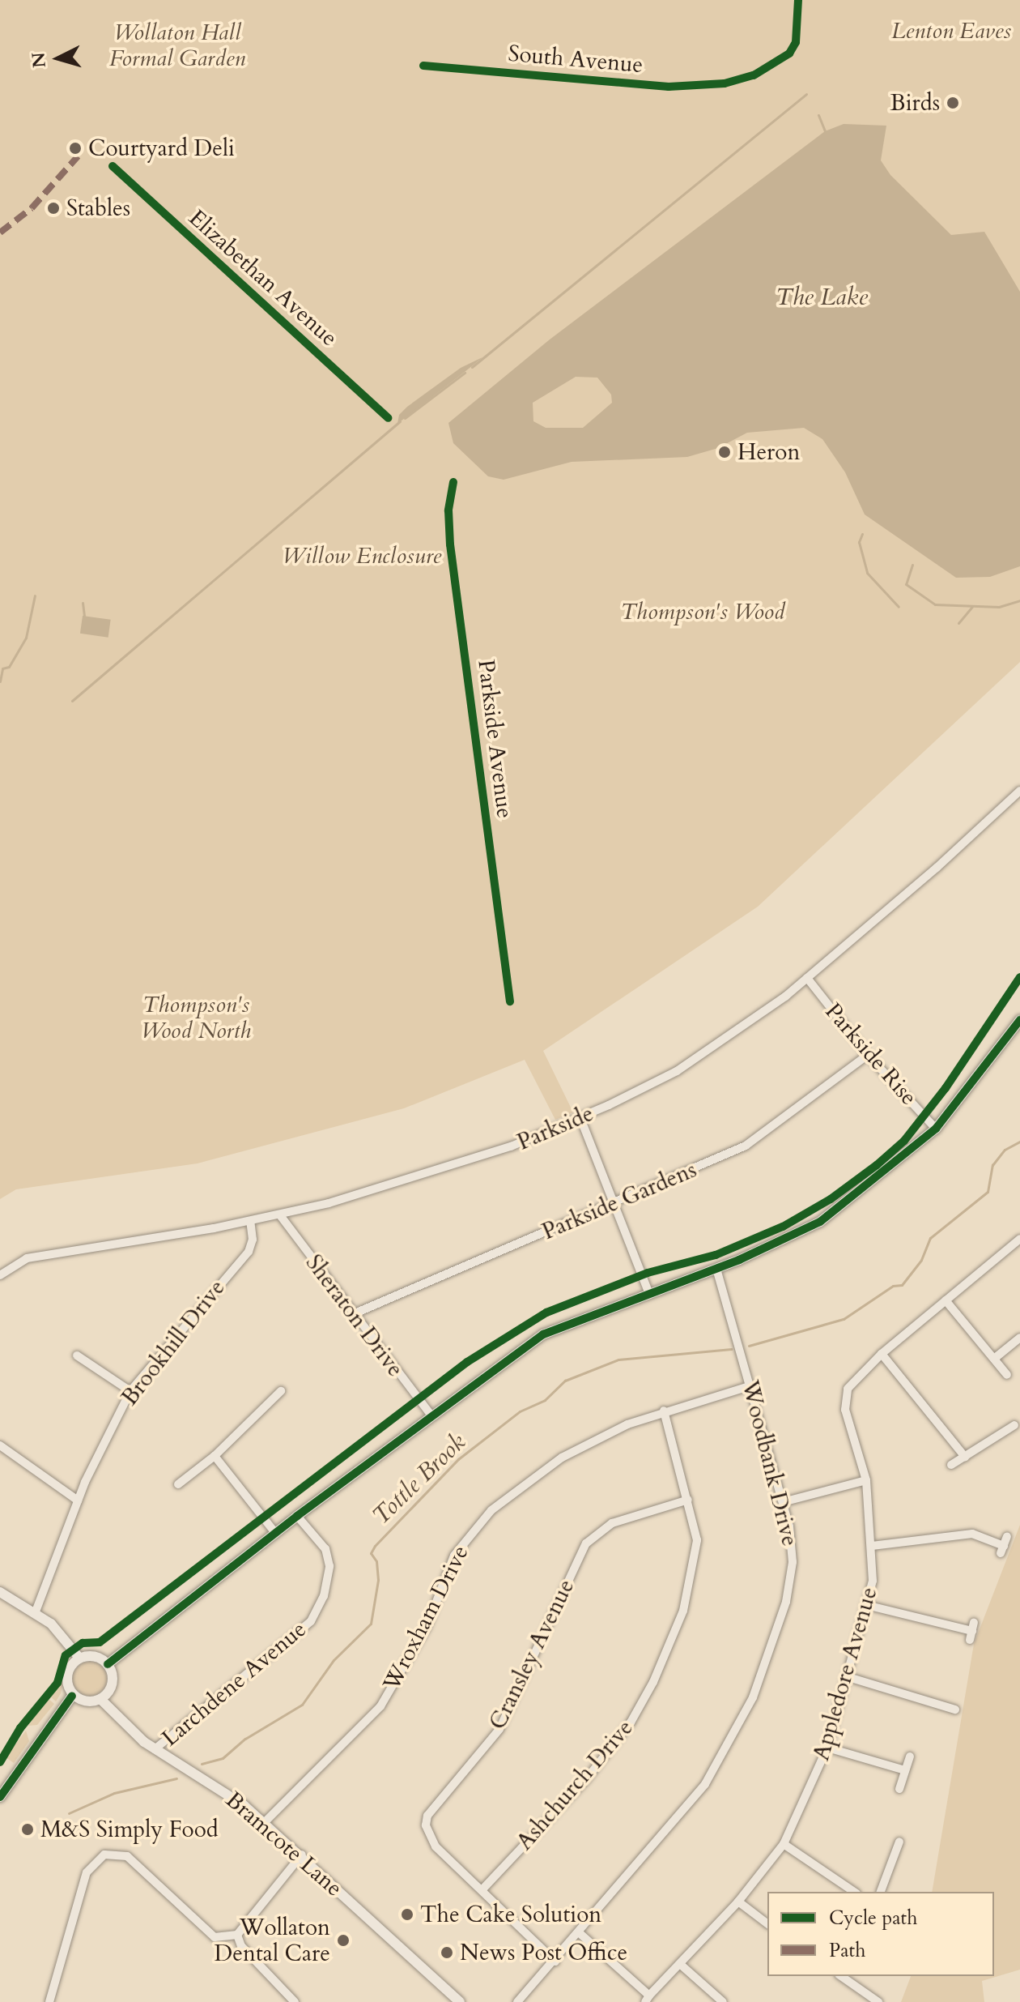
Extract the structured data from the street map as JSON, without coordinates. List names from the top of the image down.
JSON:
{
  "streets": {
    "street": [
      "Parkside Rise",
      "Parkside",
      "Parkside Gardens",
      "Sheraton Drive",
      "Brookhill Drive",
      "Woodbank Drive",
      "Wroxham Drive",
      "Cransley Avenue",
      "Appledore Avenue",
      "Larchdene Avenue",
      "Ashchurch Drive",
      "Bramcote Lane"
    ],
    "cycle path": ["South Avenue", "Elizabethan Avenue", "Parkside Avenue"]
  },
  "crossings": [
    ["Parkside Rise", "Parkside"],
    ["Parkside Rise", "Parkside Gardens"],
    ["Parkside", "Sheraton Drive"],
    ["Parkside", "Brookhill Drive"],
    ["Parkside Gardens", "Sheraton Drive"],
    ["Woodbank Drive", "Wroxham Drive"],
    ["Woodbank Drive", "Cransley Avenue"],
    ["Wroxham Drive", "Ashchurch Drive"],
    ["Wroxham Drive", "Bramcote Lane"],
    ["Cransley Avenue", "Ashchurch Drive"],
    ["Larchdene Avenue", "Bramcote Lane"]
  ],
  "water": ["The Lake", "Tottle Brook"],
  "parks": [
    "Lenton Eaves",
    "Wollaton Hall Formal Garden",
    "Willow Enclosure",
    "Thompson's Wood",
    "Thompson's Wood North"
  ],
  "places": [
    "Birds",
    "Courtyard Deli",
    "Stables",
    "Heron",
    "M&S Simply Food",
    "The Cake Solution",
    "Wollaton Dental Care",
    "News Post Office"
  ],
  "legend": ["Cycle path", "Path"],
  "north": "left"
}
